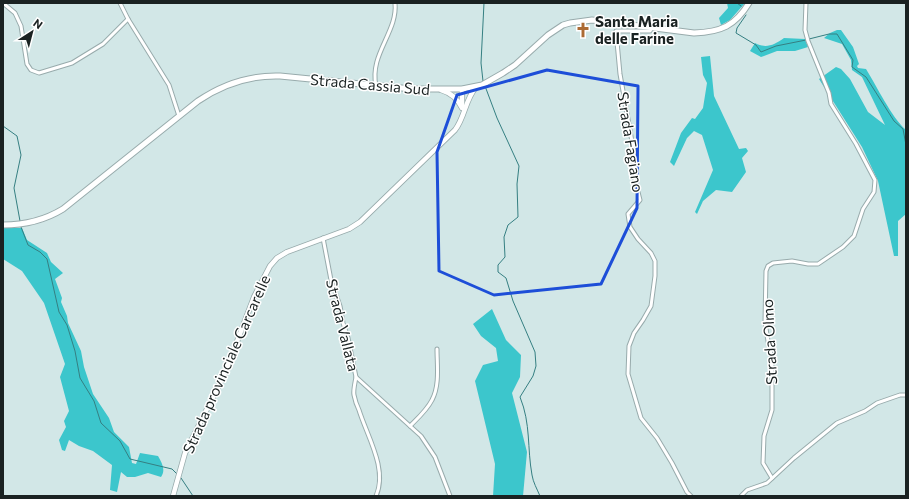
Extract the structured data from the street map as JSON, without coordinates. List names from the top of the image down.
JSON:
{
  "streets": {
    "main road": ["Strada Cassia Sud", "Strada provinciale Carcarelle"],
    "street": ["Strada Fagiano", "Strada Vallata", "Strada Olmo"]
  },
  "crossings": [
    ["Strada Cassia Sud", "Strada Fagiano"],
    ["Strada Cassia Sud", "Strada provinciale Carcarelle"],
    ["Strada Vallata", "Strada provinciale Carcarelle"]
  ],
  "places": {
    "church": ["Santa Maria delle Farine"]
  },
  "north": "top right"
}
